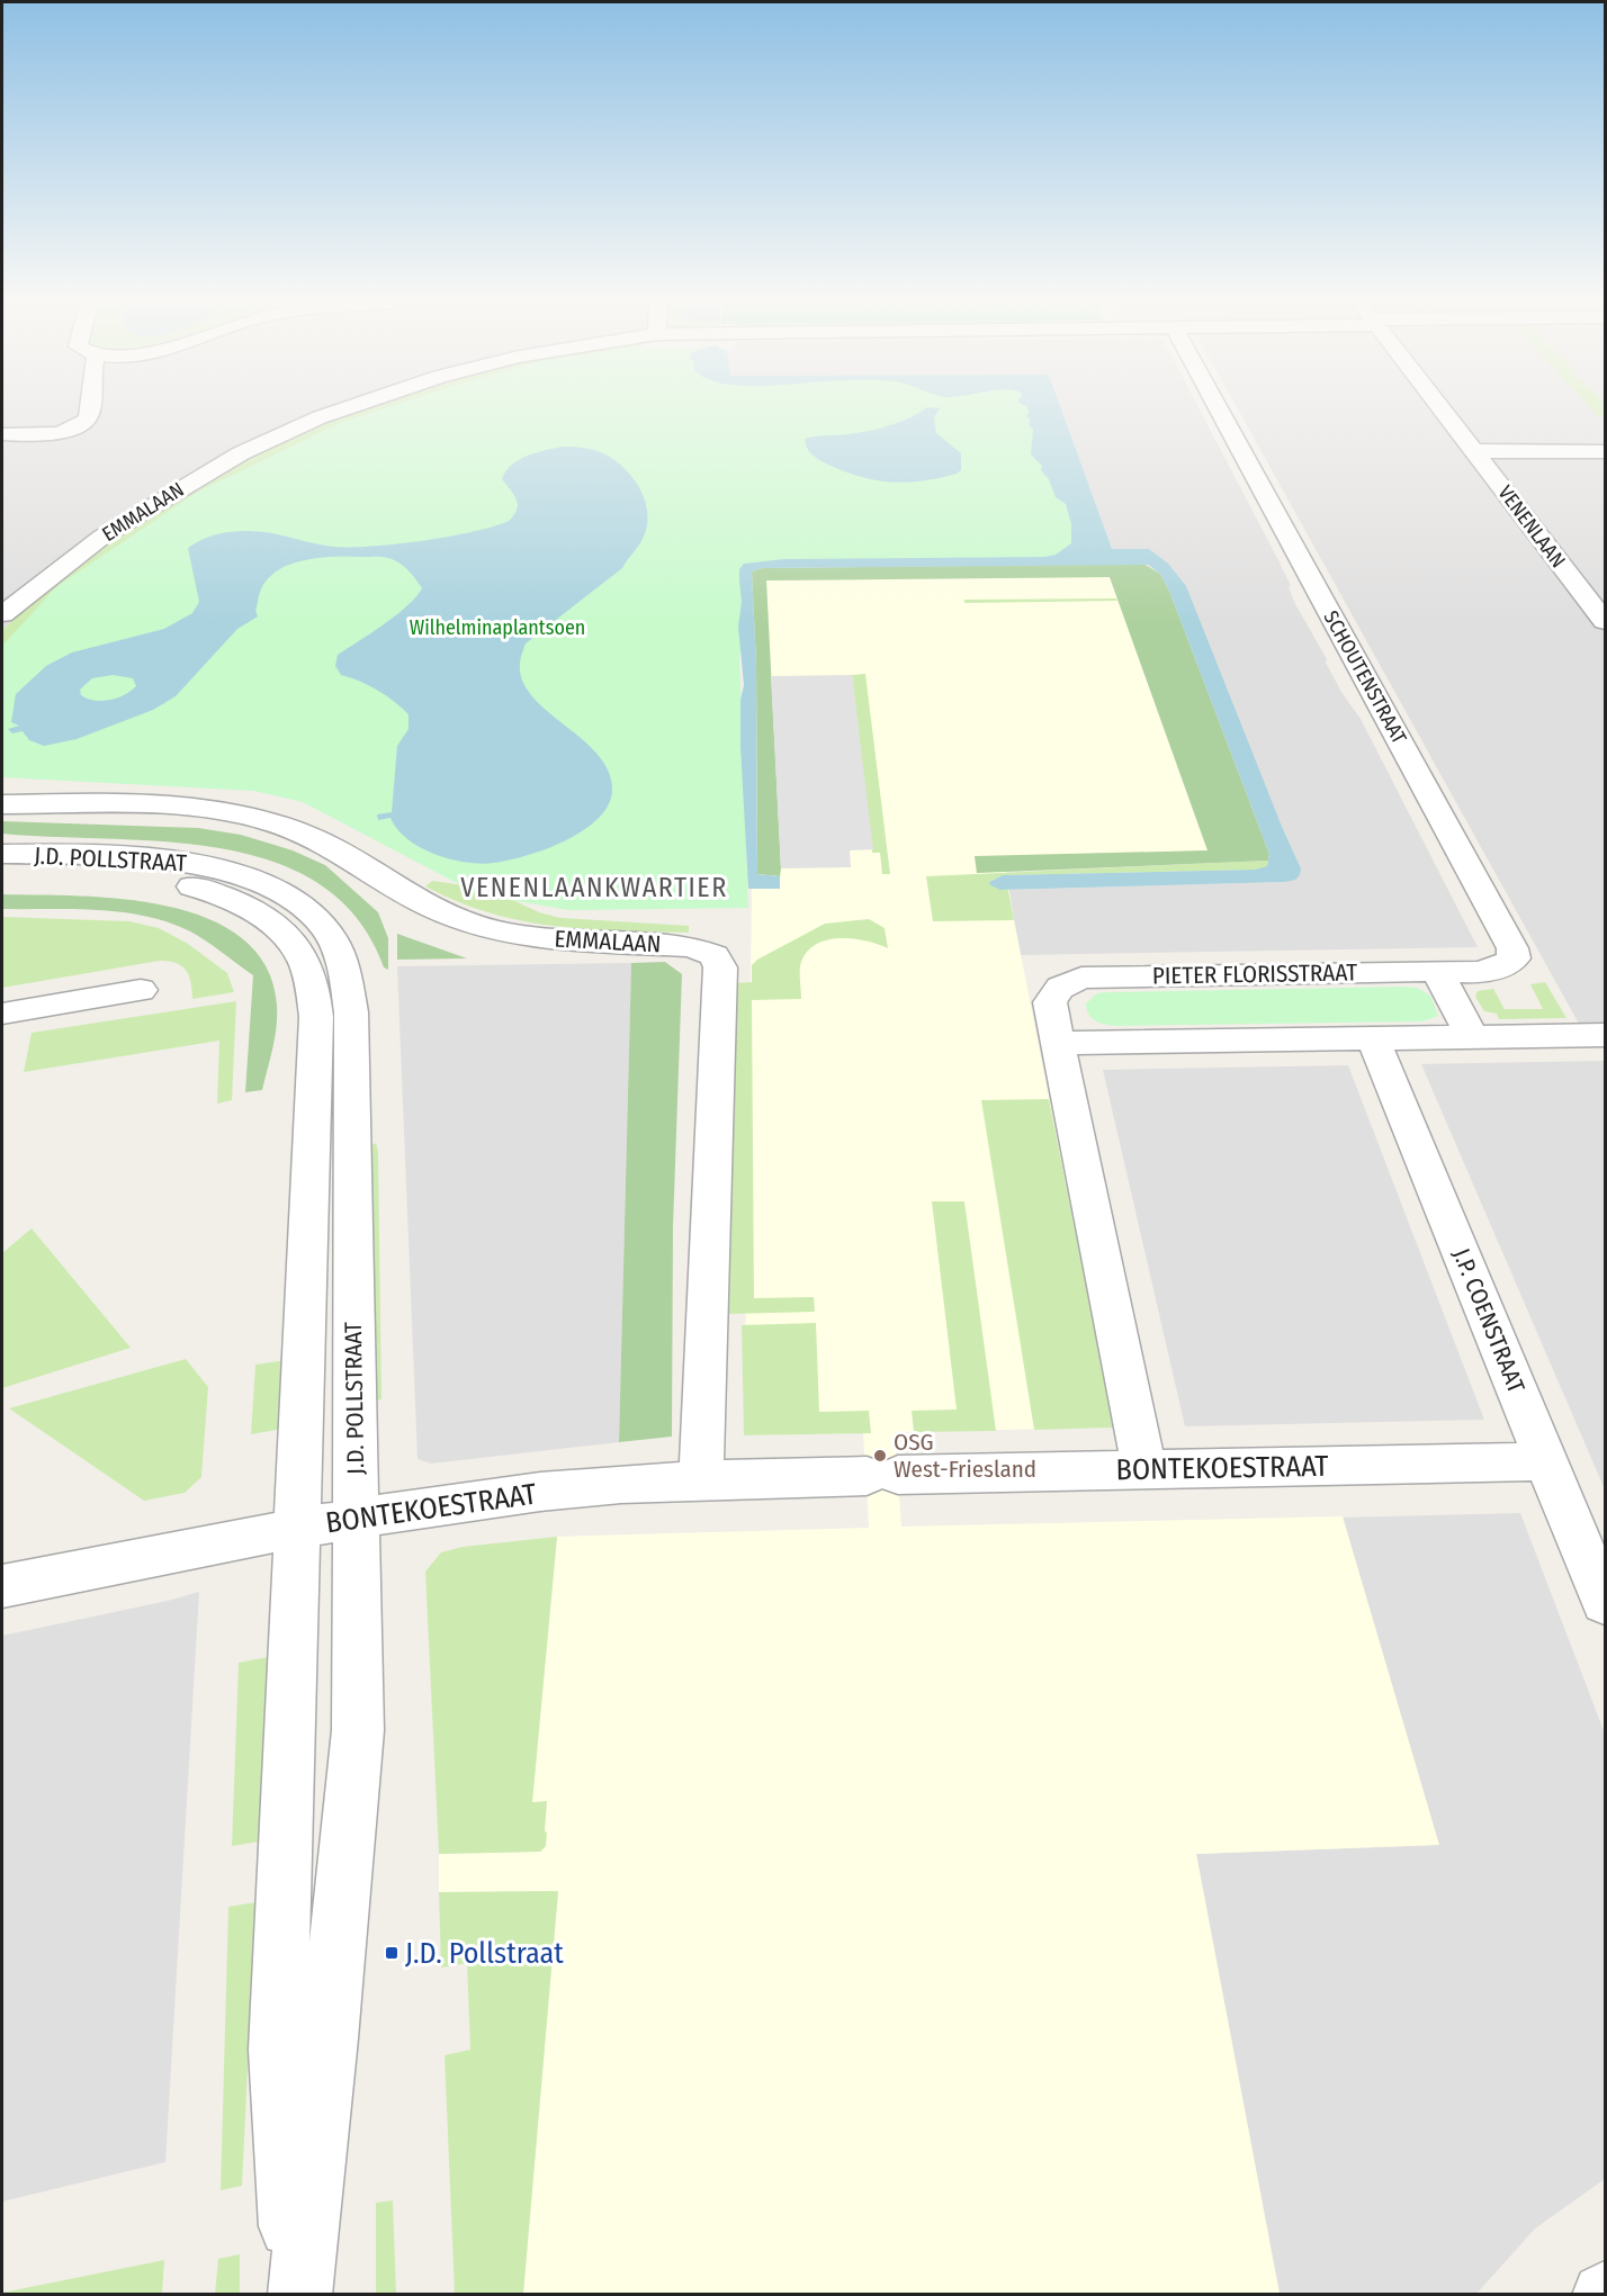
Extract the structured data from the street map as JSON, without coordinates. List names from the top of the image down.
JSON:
{
  "streets": {
    "street": [
      "EMMALAAN",
      "VENENLAAN",
      "SCHOUTENSTRAAT",
      "J.D. POLLSTRAAT",
      "PIETER FLORISSTRAAT",
      "J.P. COENSTRAAT",
      "BONTEKOESTRAAT"
    ]
  },
  "crossings": [
    ["EMMALAAN", "BONTEKOESTRAAT"],
    ["SCHOUTENSTRAAT", "PIETER FLORISSTRAAT"],
    ["J.D. POLLSTRAAT", "BONTEKOESTRAAT"],
    ["PIETER FLORISSTRAAT", "BONTEKOESTRAAT"],
    ["J.P. COENSTRAAT", "BONTEKOESTRAAT"]
  ],
  "districts": ["VENENLAANKWARTIER"],
  "parks": ["Wilhelminaplantsoen"],
  "places": {
    "other": ["OSG West-Friesland"],
    "transit": ["J.D. Pollstraat"]
  }
}
